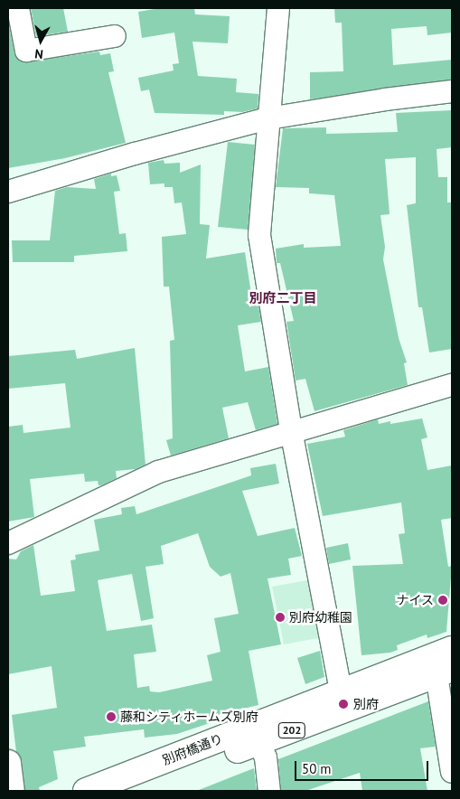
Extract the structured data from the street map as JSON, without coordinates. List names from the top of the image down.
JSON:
{
  "streets": {
    "main road": ["202", "別府橋通り"]
  },
  "districts": ["別府二丁目"],
  "places": [
    "ナイス",
    "別府幼稚園",
    "別府",
    "藤和シティホームズ別府"
  ],
  "scale_bar": "50 m",
  "north": "bottom"
}
